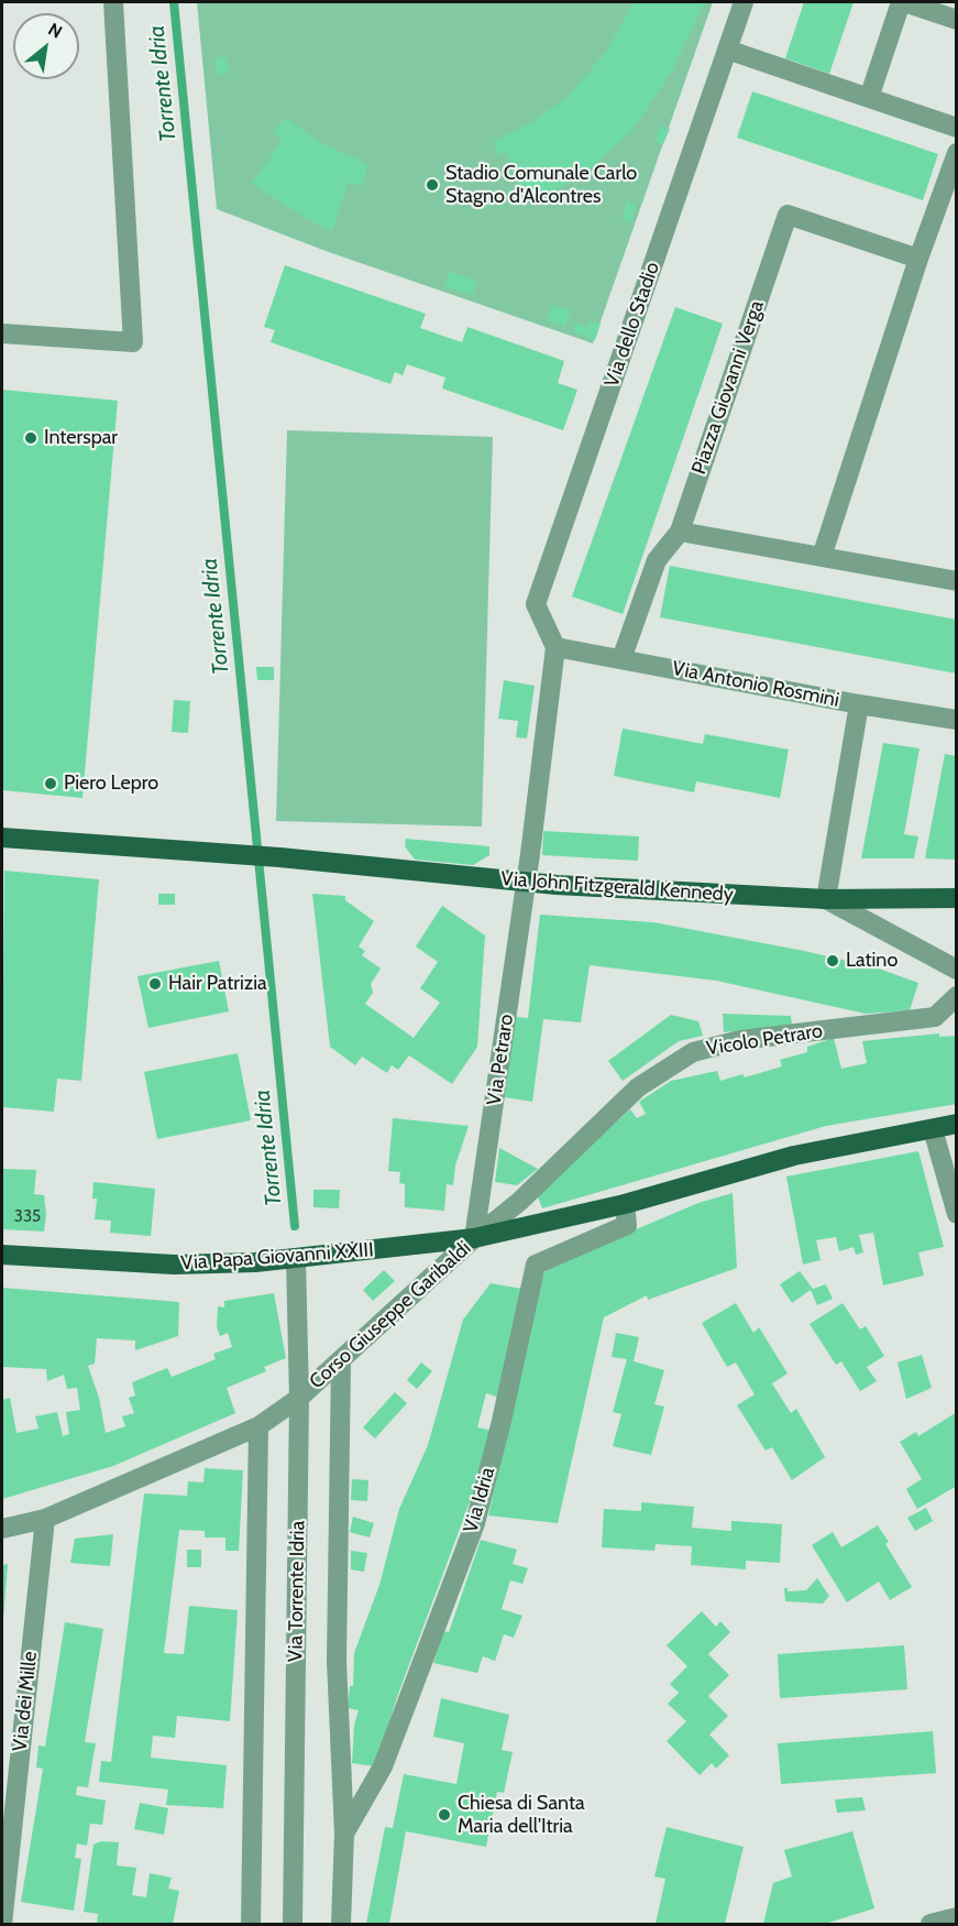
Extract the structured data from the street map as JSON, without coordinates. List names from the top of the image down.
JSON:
{
  "streets": {
    "main road": ["Via John Fitzgerald Kennedy", "Via Papa Giovanni XXIII", "Corso Giuseppe Garibaldi"],
    "street": [
      "Via dello Stadio",
      "Piazza Giovanni Verga",
      "Via Antonio Rosmini",
      "Vicolo Petraro",
      "Via Petraro",
      "Via Idria",
      "Via Torrente Idria",
      "Via dei Mille"
    ]
  },
  "crossings": [
    ["Via dello Stadio", "Via Antonio Rosmini"],
    ["Via dello Stadio", "Via Petraro"],
    ["Via Antonio Rosmini", "Via Petraro"],
    ["Via John Fitzgerald Kennedy", "Via Petraro"],
    ["Vicolo Petraro", "Via Petraro"],
    ["Vicolo Petraro", "Via Papa Giovanni XXIII"],
    ["Vicolo Petraro", "Corso Giuseppe Garibaldi"],
    ["Via Petraro", "Via Papa Giovanni XXIII"],
    ["Via Petraro", "Corso Giuseppe Garibaldi"],
    ["Via Papa Giovanni XXIII", "Corso Giuseppe Garibaldi"],
    ["Via Papa Giovanni XXIII", "Via Torrente Idria"],
    ["Corso Giuseppe Garibaldi", "Via Idria"],
    ["Corso Giuseppe Garibaldi", "Via Torrente Idria"],
    ["Corso Giuseppe Garibaldi", "Via dei Mille"]
  ],
  "water": ["Torrente Idria"],
  "places": [
    "Stadio Comunale Carlo Stagno d'Alcontres",
    "Interspar",
    "Piero Lepro",
    "Latino",
    "Hair Patrizia",
    "Chiesa di Santa Maria dell'Itria"
  ],
  "house_numbers": ["335"],
  "north": "top right"
}
